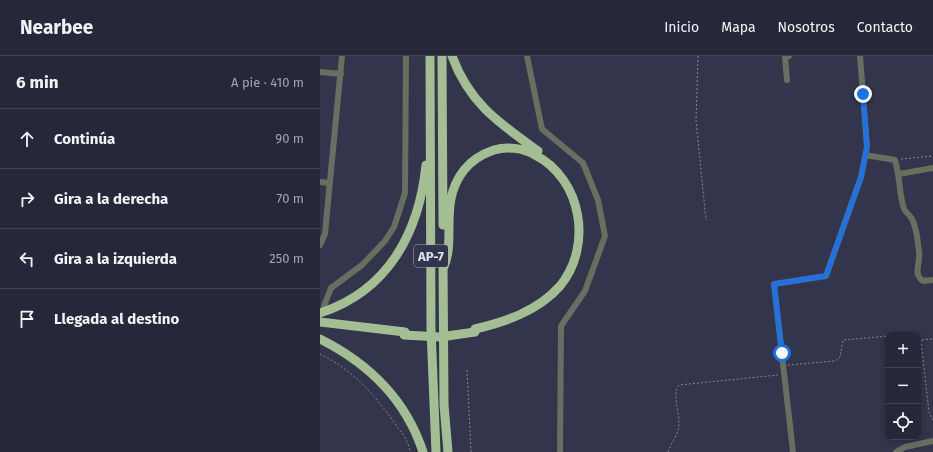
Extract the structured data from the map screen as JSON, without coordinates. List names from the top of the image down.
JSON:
{
  "streets": {
    "highway": ["AP-7"]
  },
  "page": {
    "header": "Nearbee",
    "nav": [
      "Inicio",
      "Mapa",
      "Nosotros",
      "Contacto"
    ],
    "heading": ["6 min", "A pie · 410 m"],
    "list": [
      ["Continúa", "90 m"],
      ["Gira a la derecha", "70 m"],
      ["Gira a la izquierda", "250 m"],
      "Llegada al destino"
    ],
    "map_buttons": ["+", "−"]
  }
}
